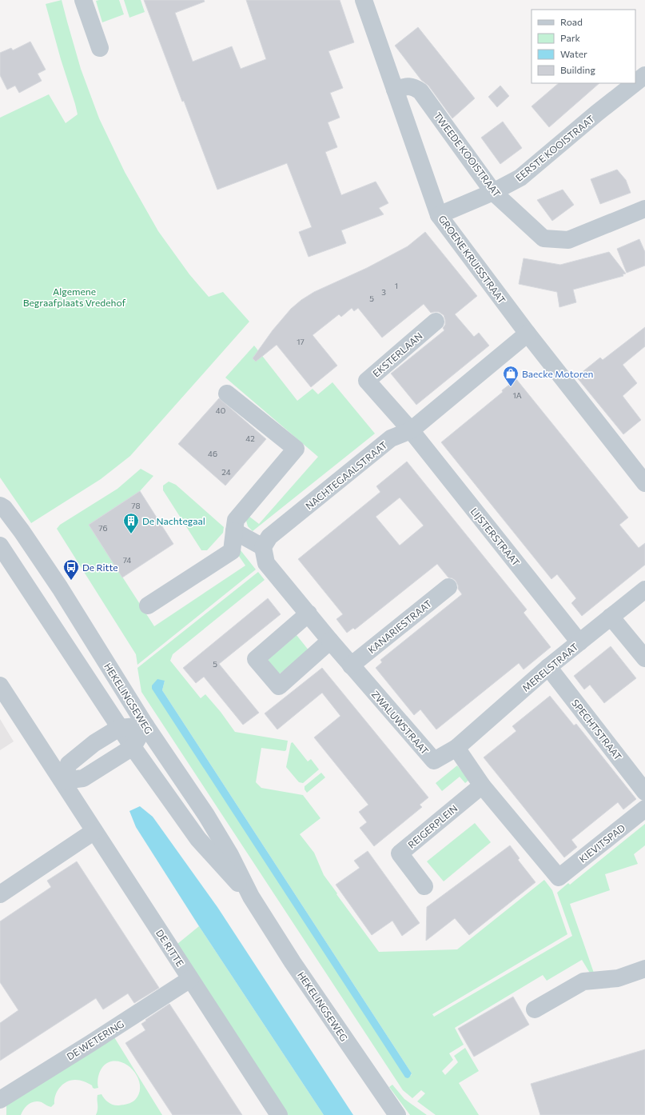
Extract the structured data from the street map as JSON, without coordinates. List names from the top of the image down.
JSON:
{
  "streets": {
    "street": [
      "EERSTE KOOISTRAAT",
      "TWEEDE KOOISTRAAT",
      "GROENE KRUISSTRAAT",
      "EKSTERLAAN",
      "NACHTEGAALSTRAAT",
      "LIJSTERSTRAAT",
      "KANARIESTRAAT",
      "MERELSTRAAT",
      "HEKELINGSEWEG",
      "ZWALUWSTRAAT",
      "SPECHTSTRAAT",
      "REIGERPLEIN",
      "KIEVITSPAD",
      "DE RITTE",
      "DE WETERING"
    ]
  },
  "crossings": [
    ["EERSTE KOOISTRAAT", "TWEEDE KOOISTRAAT"],
    ["EERSTE KOOISTRAAT", "GROENE KRUISSTRAAT"],
    ["TWEEDE KOOISTRAAT", "GROENE KRUISSTRAAT"],
    ["GROENE KRUISSTRAAT", "NACHTEGAALSTRAAT"],
    ["EKSTERLAAN", "NACHTEGAALSTRAAT"],
    ["EKSTERLAAN", "LIJSTERSTRAAT"],
    ["NACHTEGAALSTRAAT", "LIJSTERSTRAAT"],
    ["LIJSTERSTRAAT", "MERELSTRAAT"],
    ["KANARIESTRAAT", "ZWALUWSTRAAT"],
    ["MERELSTRAAT", "ZWALUWSTRAAT"],
    ["MERELSTRAAT", "SPECHTSTRAAT"],
    ["REIGERPLEIN", "KIEVITSPAD"],
    ["DE RITTE", "DE WETERING"]
  ],
  "parks": ["Algemene Begraafplaats Vredehof"],
  "places": {
    "shop": ["Baecke Motoren"],
    "building": ["De Nachtegaal"],
    "bus stop": ["De Ritte"]
  },
  "house_numbers": [
    "1",
    "3",
    "5",
    "17",
    "1A",
    "40",
    "42",
    "46",
    "24",
    "78",
    "76",
    "74",
    "5"
  ],
  "legend": [
    "Road",
    "Park",
    "Water",
    "Building"
  ]
}
